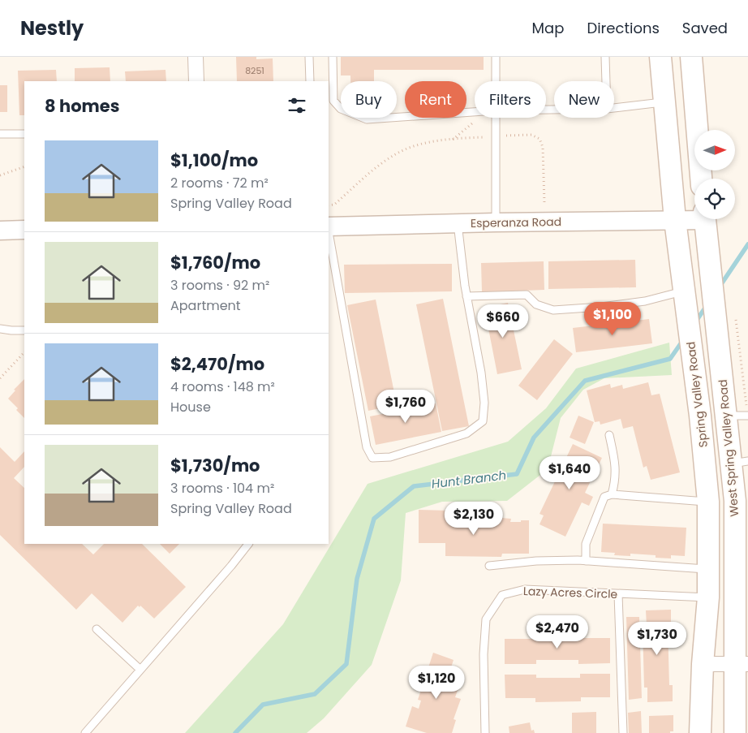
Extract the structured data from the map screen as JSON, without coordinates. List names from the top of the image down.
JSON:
{
  "streets": {
    "main road": ["Spring Valley Road", "West Spring Valley Road"],
    "street": ["Esperanza Road"],
    "lane": ["Lazy Acres Circle"]
  },
  "crossings": [
    ["Esperanza Road", "Spring Valley Road"],
    ["Spring Valley Road", "Lazy Acres Circle"]
  ],
  "water": ["Hunt Branch"],
  "house_numbers": ["8251"],
  "north": "right",
  "page": {
    "header": "Nestly",
    "nav": ["Map", "Directions", "Saved"],
    "chip": [
      "Buy",
      "Rent",
      "Filters",
      "New"
    ],
    "heading": "8 homes",
    "list": [
      {
        "name": "$1,100/mo",
        "note": "2 rooms · 72 m² · Spring Valley Road"
      },
      {
        "name": "$1,760/mo",
        "note": "3 rooms · 92 m² · Apartment"
      },
      {
        "name": "$2,470/mo",
        "note": "4 rooms · 148 m² · House"
      },
      {
        "name": "$1,730/mo",
        "note": "3 rooms · 104 m² · Spring Valley Road"
      }
    ],
    "price": [
      "$1,100",
      "$660",
      "$1,760",
      "$1,640",
      "$2,130",
      "$2,470",
      "$1,730",
      "$1,120"
    ]
  }
}
